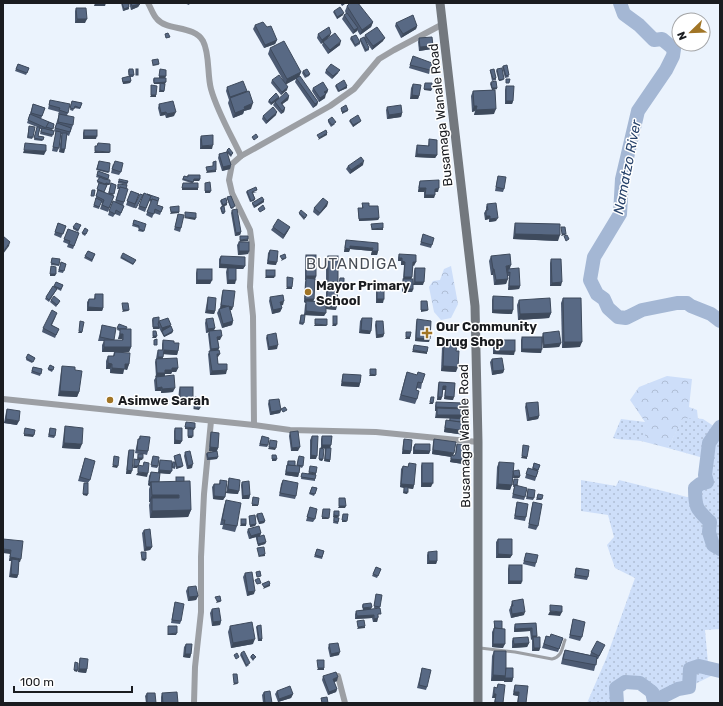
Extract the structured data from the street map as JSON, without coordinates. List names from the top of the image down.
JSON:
{
  "streets": {
    "street": ["Busamaga Wanale Road"]
  },
  "districts": ["BUTANDIGA"],
  "water": ["Namatzo River"],
  "places": {
    "other": ["Mayor Primary School", "Asimwe Sarah"],
    "health": ["Our Community Drug Shop"]
  },
  "scale_bar": "100 m",
  "north": "bottom left"
}
